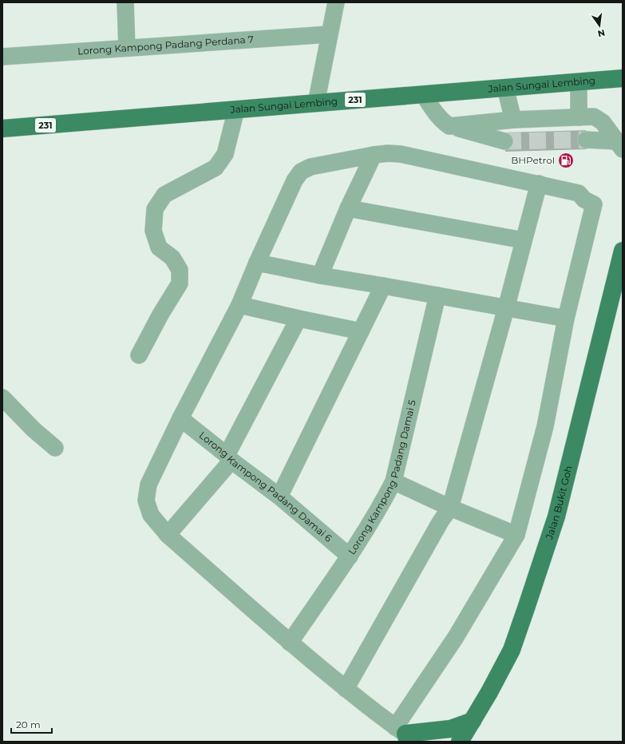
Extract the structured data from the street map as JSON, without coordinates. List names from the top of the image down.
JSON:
{
  "streets": {
    "main road": ["Jalan Sungai Lembing", "231", "Jalan Bukit Goh"],
    "street": ["Lorong Kampong Padang Perdana 7", "Lorong Kampong Padang Damai 5", "Lorong Kampong Padang Damai 6"]
  },
  "crossings": [
    ["Lorong Kampong Padang Damai 5", "Lorong Kampong Padang Damai 6"]
  ],
  "places": {
    "fuel station": ["BHPetrol"]
  },
  "scale_bar": "20 m",
  "north": "bottom"
}
